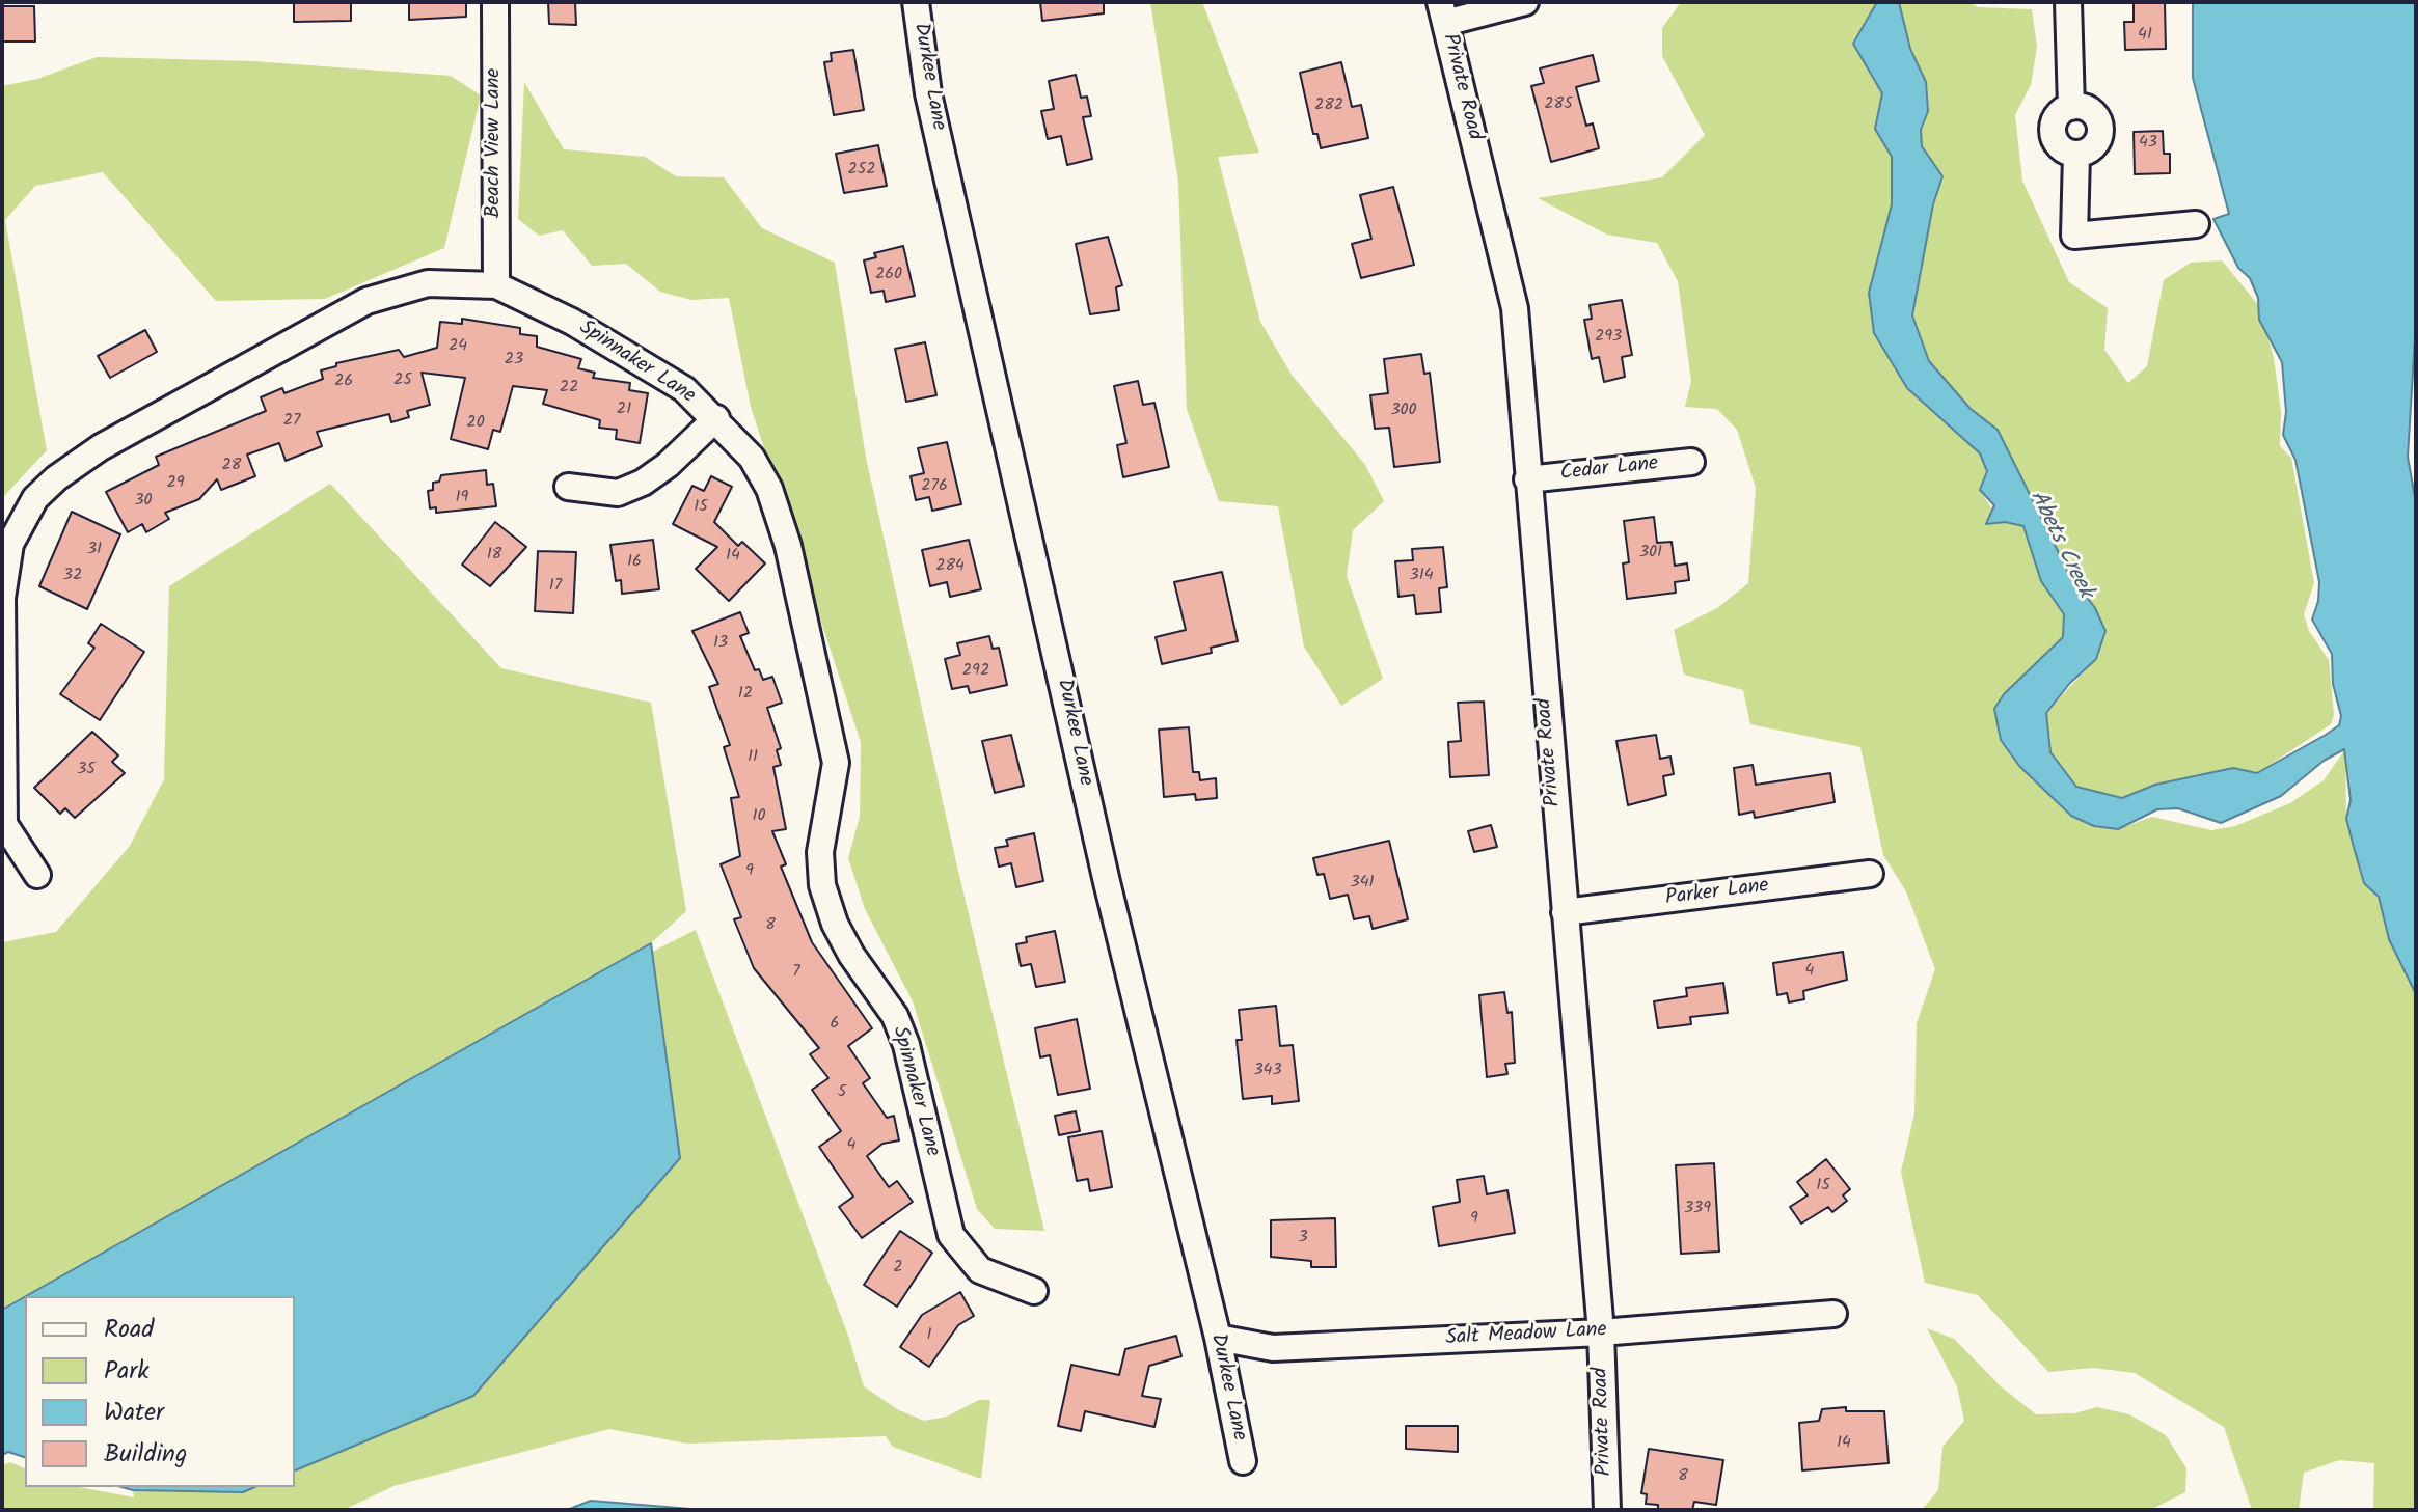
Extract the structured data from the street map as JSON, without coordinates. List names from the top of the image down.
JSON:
{
  "streets": {
    "street": [
      "Durkee Lane",
      "Private Road",
      "Beach View Lane",
      "Spinnaker Lane",
      "Cedar Lane",
      "Parker Lane",
      "Salt Meadow Lane"
    ]
  },
  "crossings": [
    ["Durkee Lane", "Salt Meadow Lane"],
    ["Private Road", "Cedar Lane"],
    ["Private Road", "Parker Lane"],
    ["Private Road", "Salt Meadow Lane"],
    ["Beach View Lane", "Spinnaker Lane"]
  ],
  "water": ["Abets Creek"],
  "house_numbers": [
    "41",
    "285",
    "282",
    "43",
    "252",
    "260",
    "293",
    "24",
    "23",
    "25",
    "26",
    "22",
    "21",
    "300",
    "27",
    "20",
    "28",
    "29",
    "276",
    "19",
    "30",
    "15",
    "31",
    "301",
    "18",
    "14",
    "16",
    "284",
    "32",
    "314",
    "17",
    "13",
    "292",
    "12",
    "11",
    "35",
    "10",
    "9",
    "341",
    "8",
    "4",
    "7",
    "6",
    "343",
    "5",
    "4",
    "15",
    "339",
    "9",
    "3",
    "2",
    "1",
    "14",
    "8"
  ],
  "legend": [
    "Road",
    "Park",
    "Water",
    "Building"
  ]
}
